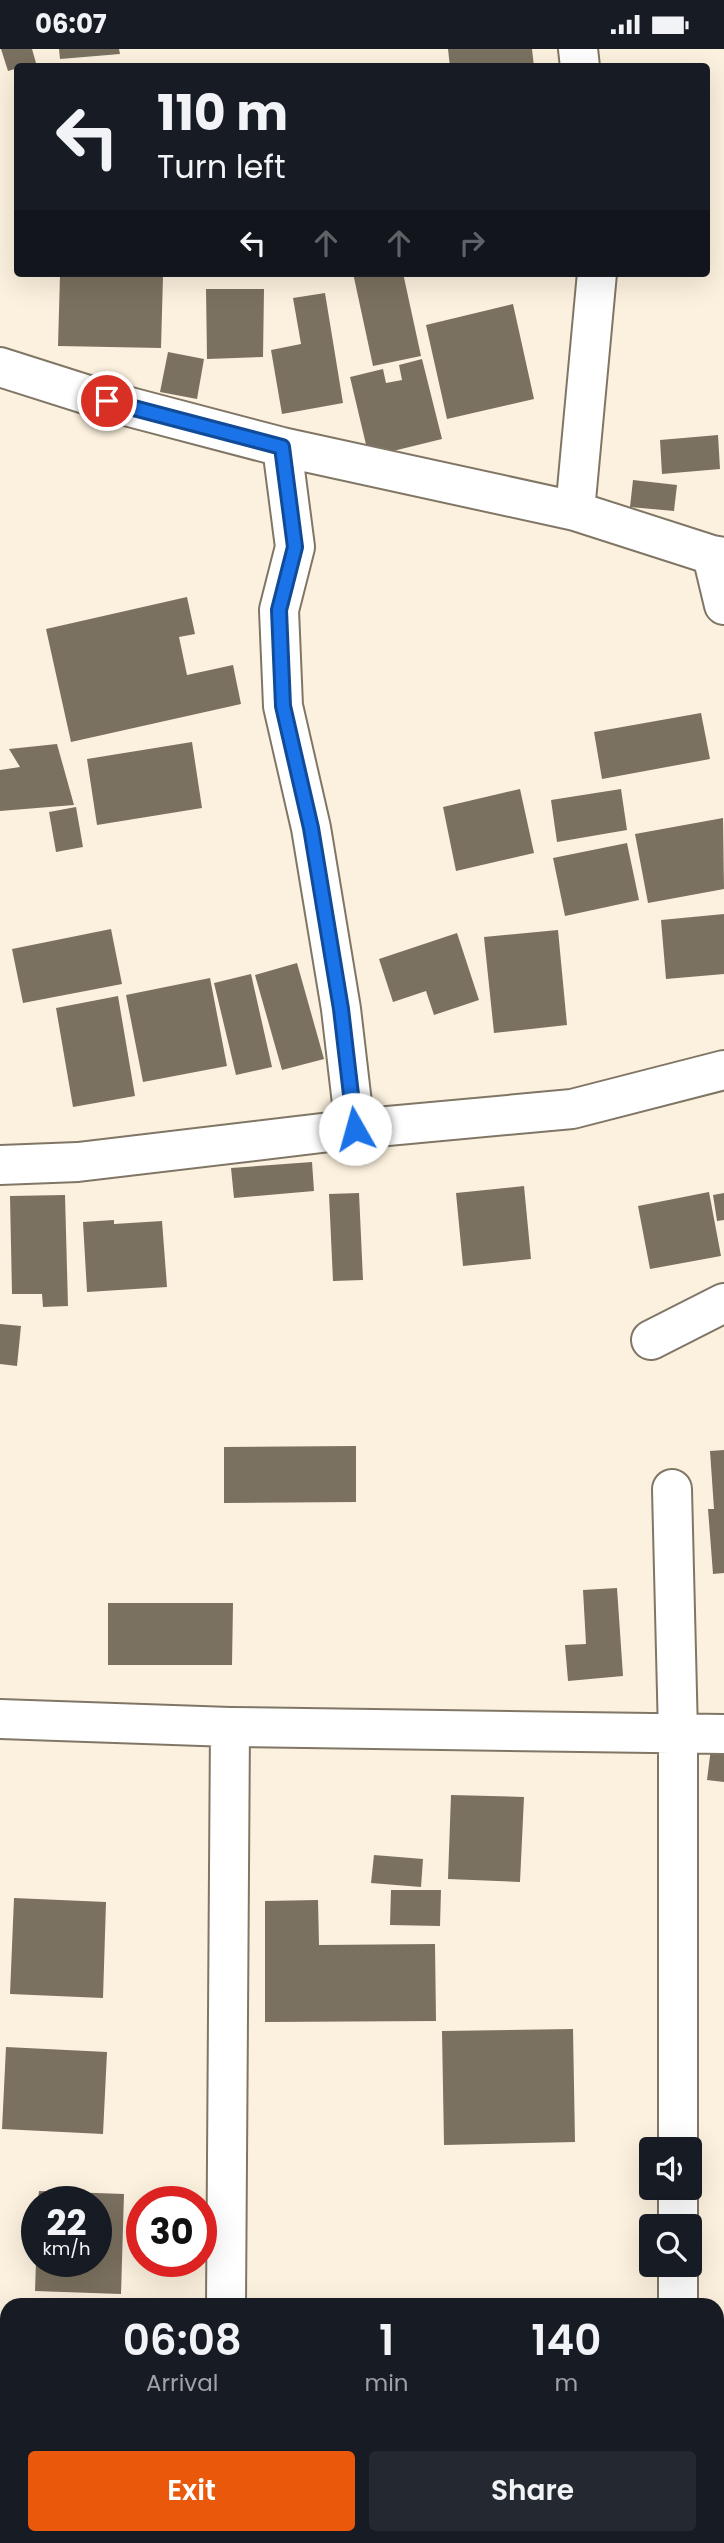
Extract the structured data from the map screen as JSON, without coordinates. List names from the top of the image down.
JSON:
{
  "page": {
    "status": "06:07",
    "turn": ["110 m", "Turn left"],
    "speed": "22 km/h",
    "limit": "30",
    "eta": [
      "06:08",
      "Arrival",
      "1",
      "min",
      "140",
      "m"
    ],
    "buttons": ["Exit", "Share"]
  }
}
